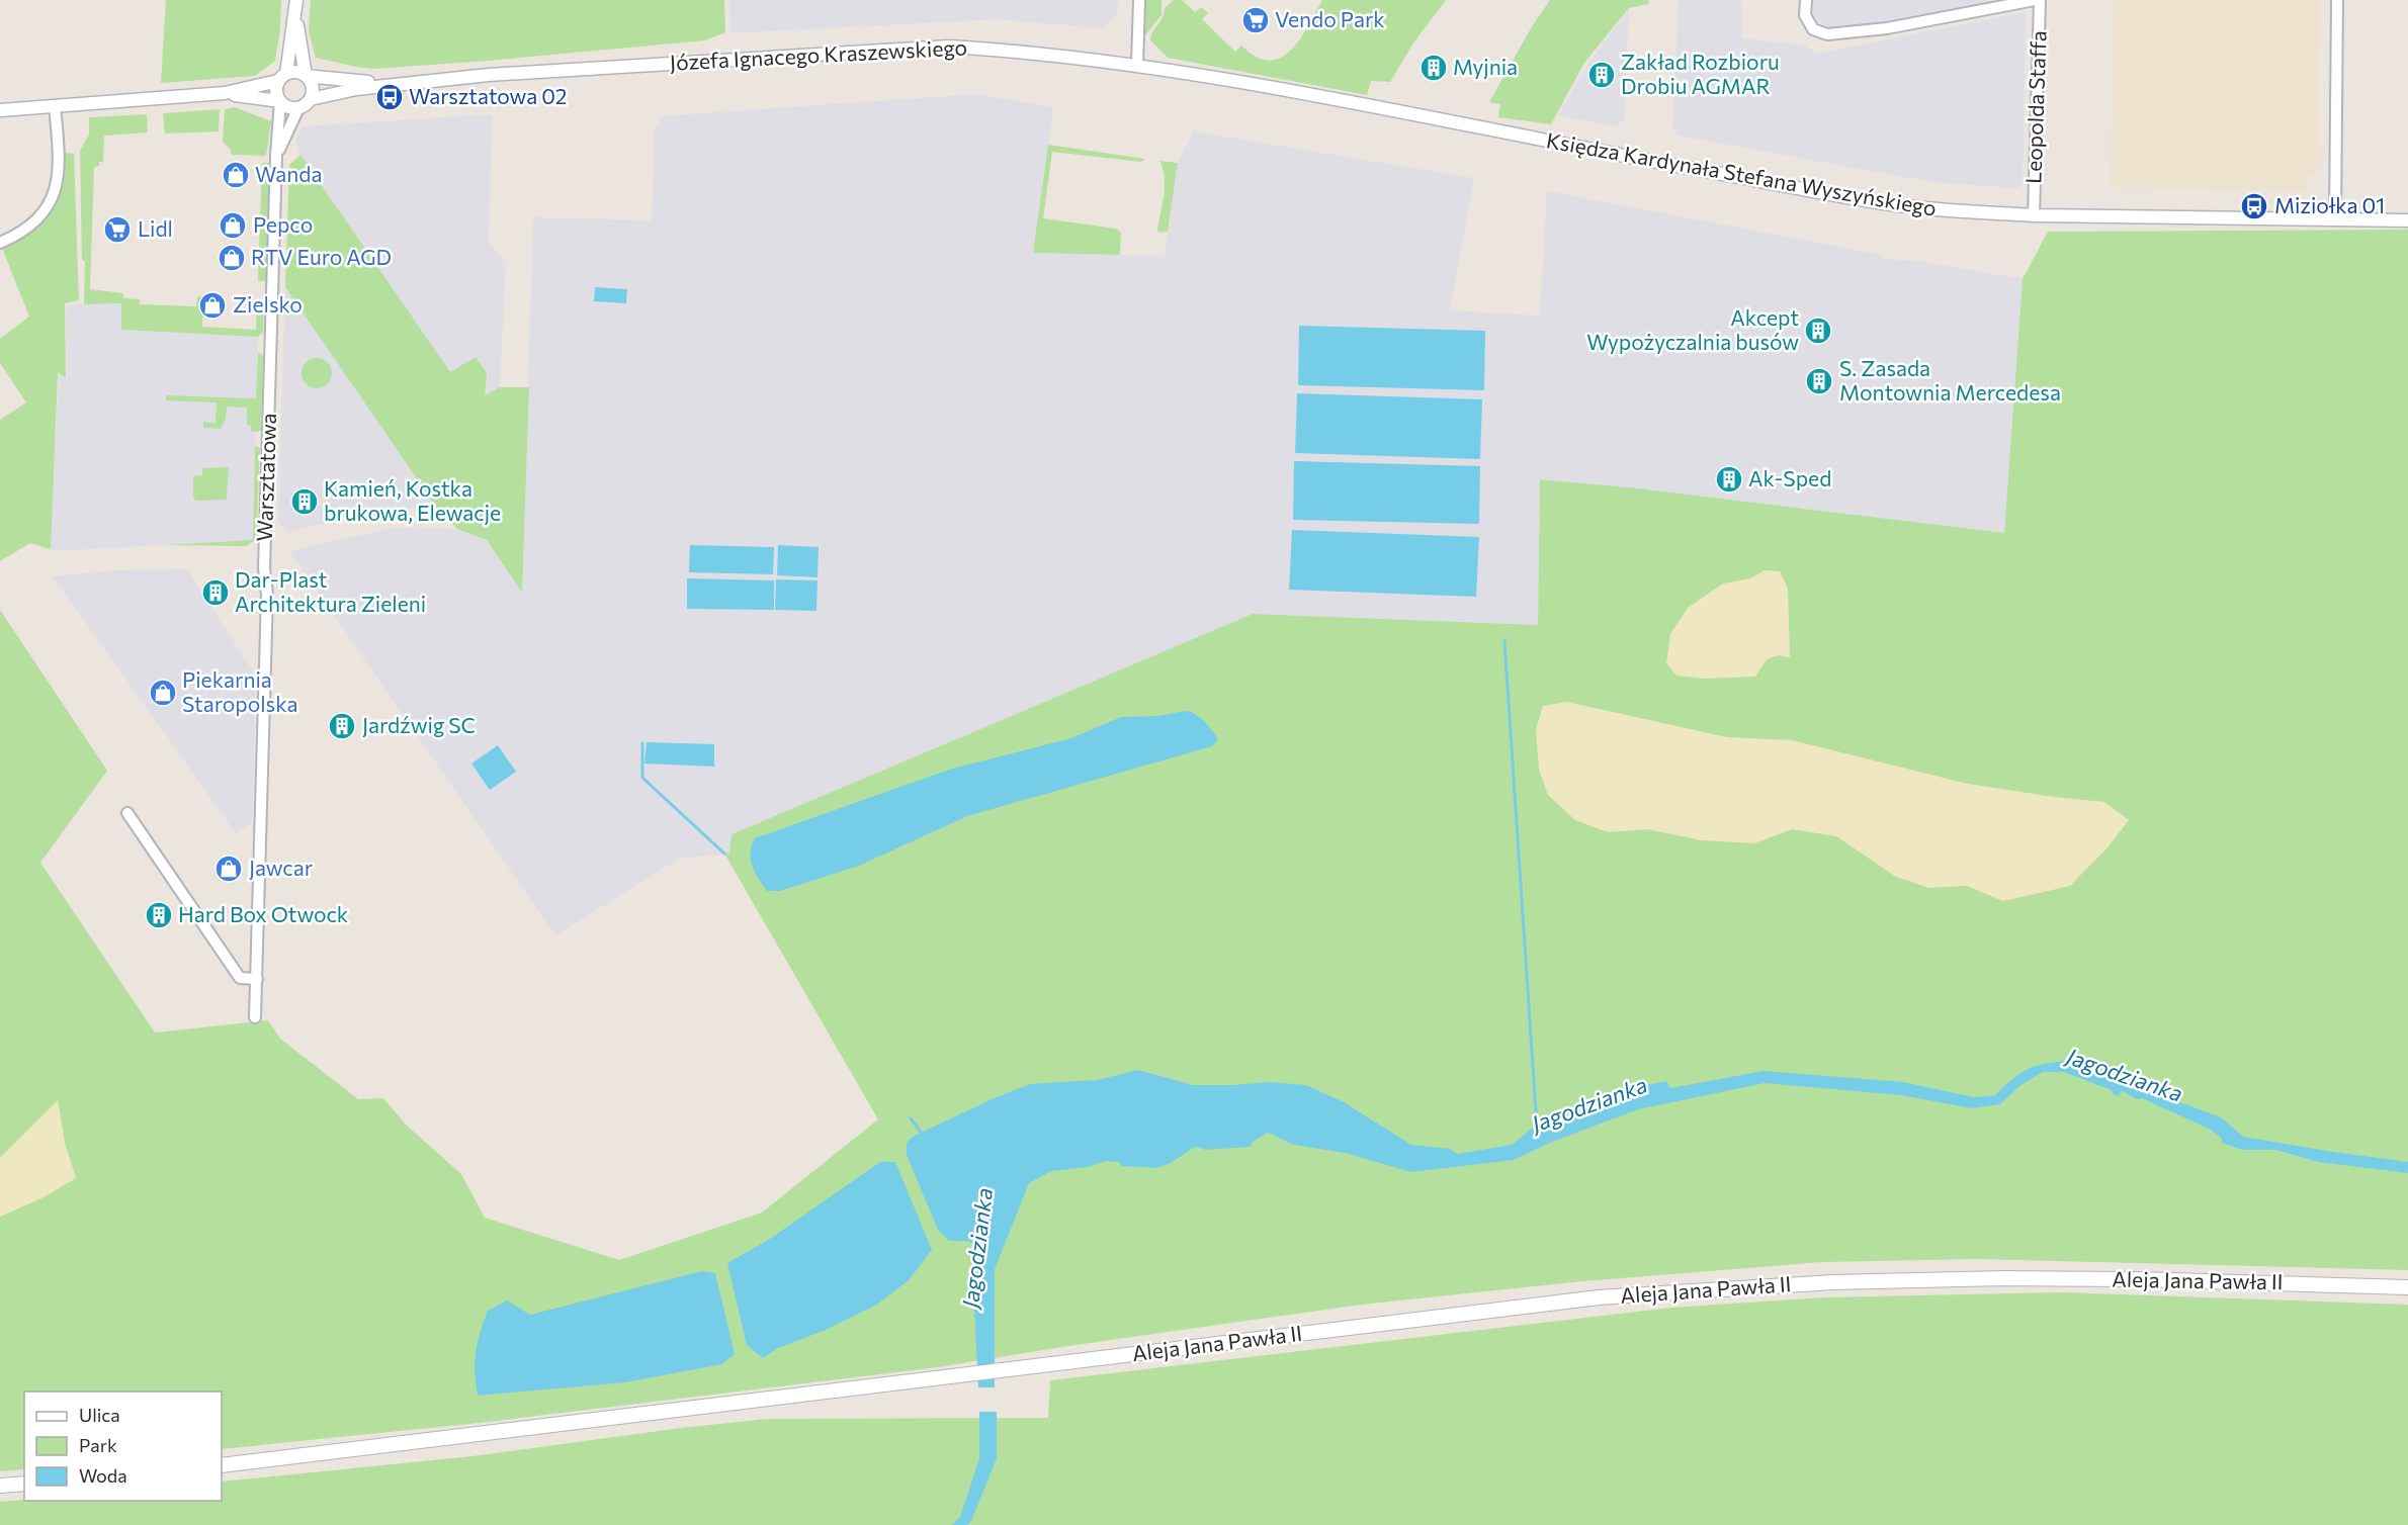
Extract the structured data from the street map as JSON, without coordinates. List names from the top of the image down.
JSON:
{
  "streets": {
    "main road": ["Aleja Jana Pawła II"],
    "street": [
      "Józefa Ignacego Kraszewskiego",
      "Leopolda Staffa",
      "Księdza Kardynała Stefana Wyszyńskiego",
      "Warsztatowa"
    ]
  },
  "crossings": [
    ["Józefa Ignacego Kraszewskiego", "Księdza Kardynała Stefana Wyszyńskiego"],
    ["Józefa Ignacego Kraszewskiego", "Warsztatowa"],
    ["Leopolda Staffa", "Księdza Kardynała Stefana Wyszyńskiego"]
  ],
  "water": ["Jagodzianka"],
  "places": {
    "supermarket": ["Vendo Park", "Lidl"],
    "building": [
      "Myjnia",
      "Zakład Rozbioru Drobiu AGMAR",
      "Akcept Wypożyczalnia busów",
      "S. Zasada Montownia Mercedesa",
      "Ak-Sped",
      "Kamień, Kostka brukowa, Elewacje",
      "Dar-Plast Architektura Zieleni",
      "Jardźwig SC",
      "Hard Box Otwock"
    ],
    "bus stop": ["Warsztatowa 02", "Miziołka 01"],
    "shop": [
      "Wanda",
      "Pepco",
      "RTV Euro AGD",
      "Zielsko",
      "Piekarnia Staropolska",
      "Jawcar"
    ]
  },
  "legend": ["Ulica", "Park", "Woda"]
}
